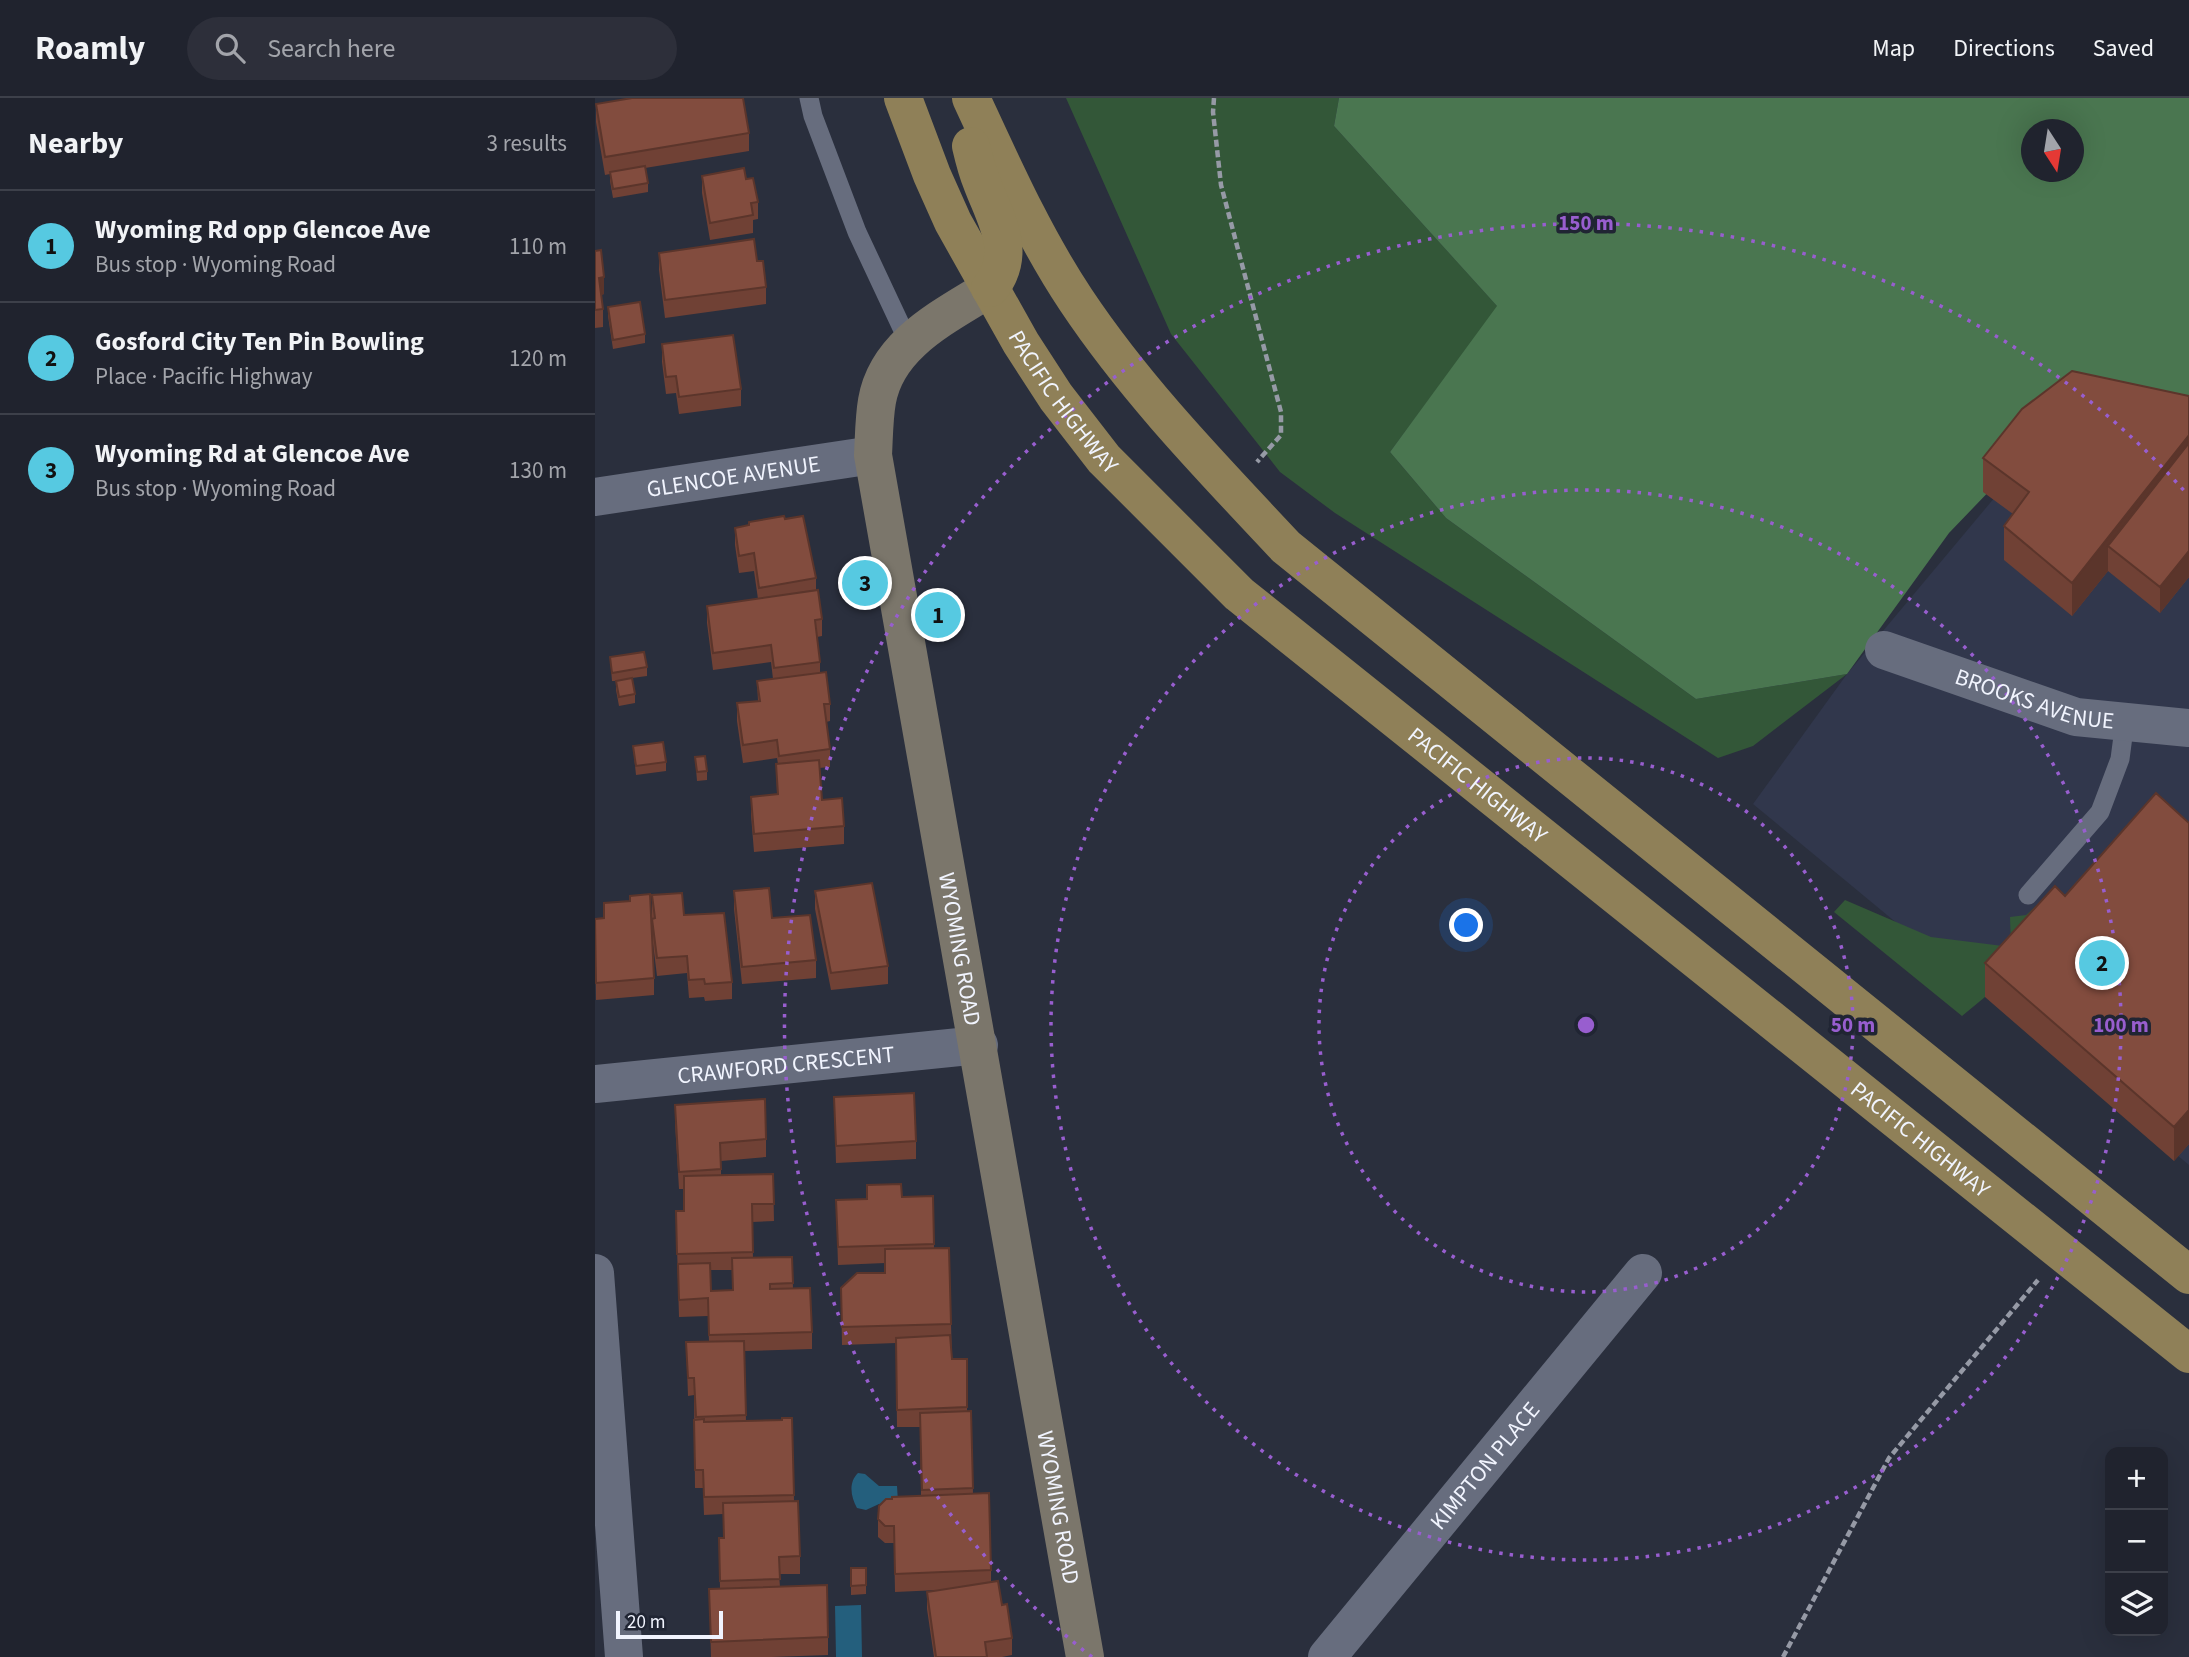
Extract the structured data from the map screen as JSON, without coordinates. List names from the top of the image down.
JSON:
{
  "streets": {
    "main road": ["PACIFIC HIGHWAY"],
    "street": [
      "GLENCOE AVENUE",
      "BROOKS AVENUE",
      "WYOMING ROAD",
      "CRAWFORD CRESCENT",
      "KIMPTON PLACE"
    ]
  },
  "crossings": [
    ["PACIFIC HIGHWAY", "WYOMING ROAD"],
    ["GLENCOE AVENUE", "WYOMING ROAD"],
    ["WYOMING ROAD", "CRAWFORD CRESCENT"]
  ],
  "scale_bar": "20 m",
  "north": "bottom",
  "page": {
    "header": "Roamly",
    "search": "Search here",
    "nav": ["Map", "Directions", "Saved"],
    "heading": ["Nearby", "3 results"],
    "list": [
      {
        "mark": "1",
        "name": "Wyoming Rd opp Glencoe Ave",
        "note": "Bus stop · Wyoming Road",
        "value": "110 m"
      },
      {
        "mark": "2",
        "name": "Gosford City Ten Pin Bowling",
        "note": "Place · Pacific Highway",
        "value": "120 m"
      },
      {
        "mark": "3",
        "name": "Wyoming Rd at Glencoe Ave",
        "note": "Bus stop · Wyoming Road",
        "value": "130 m"
      }
    ],
    "pins": ["3", "1", "2"],
    "map_buttons": ["+", "−"],
    "scale": "20 m"
  },
  "rings": ["150 m", "50 m", "100 m"]
}
